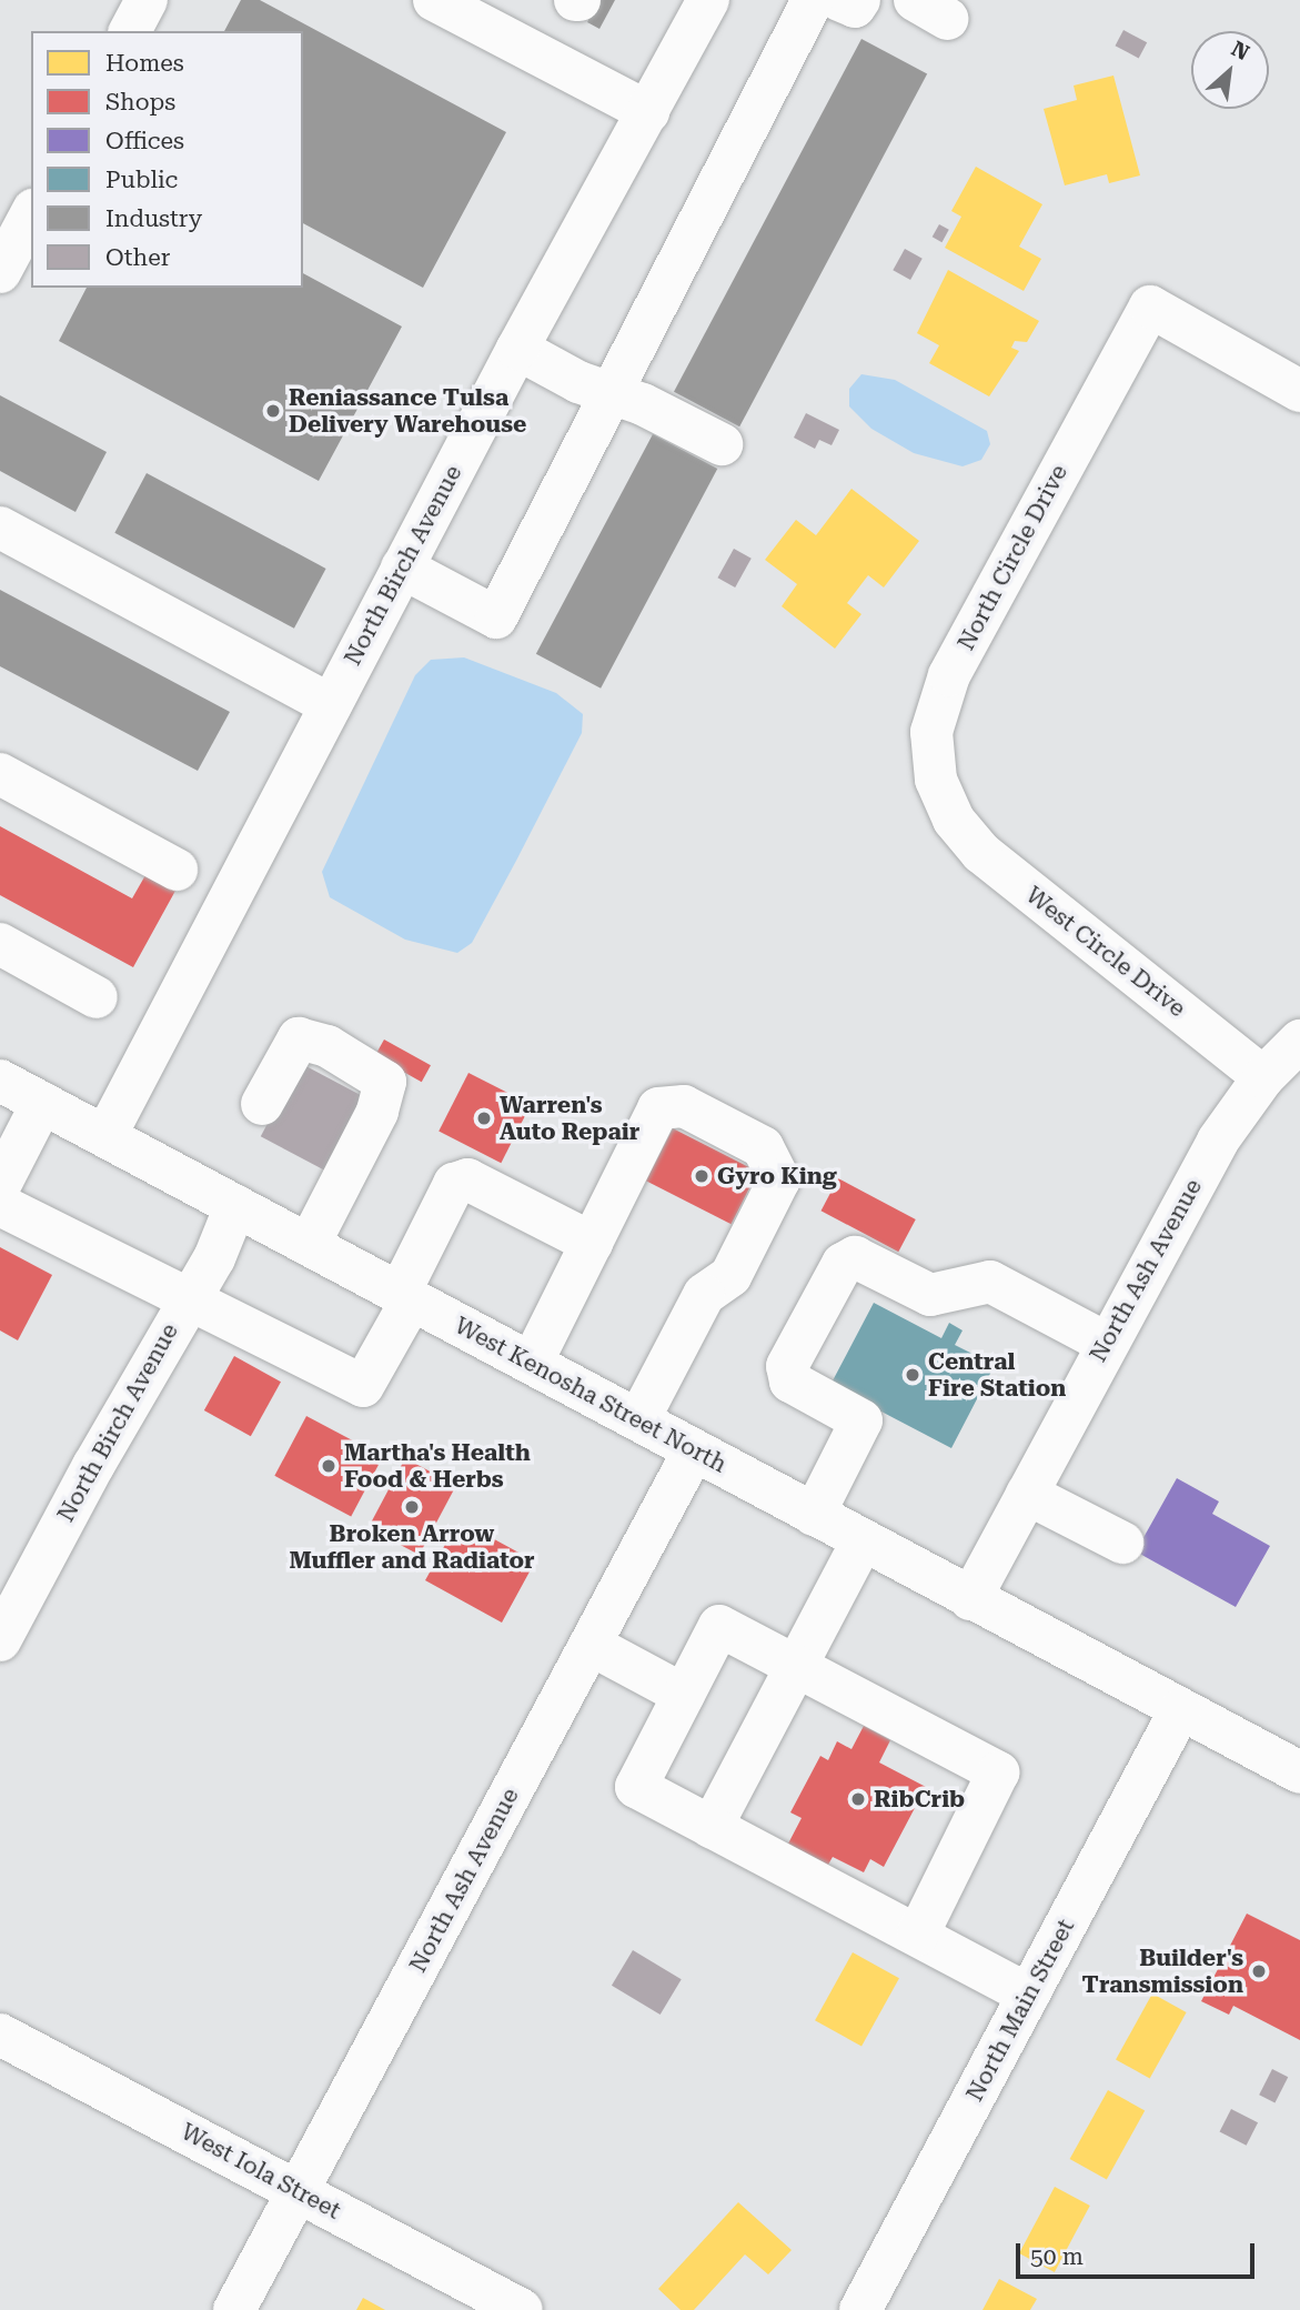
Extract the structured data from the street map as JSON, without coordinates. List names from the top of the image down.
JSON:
{
  "streets": {
    "street": [
      "North Circle Drive",
      "North Birch Avenue",
      "West Circle Drive",
      "North Ash Avenue",
      "West Kenosha Street North",
      "North Main Street",
      "West Iola Street"
    ]
  },
  "crossings": [
    ["North Circle Drive", "West Circle Drive"],
    ["North Birch Avenue", "West Kenosha Street North"],
    ["West Circle Drive", "North Ash Avenue"],
    ["North Ash Avenue", "West Kenosha Street North"],
    ["North Ash Avenue", "West Iola Street"],
    ["West Kenosha Street North", "North Main Street"]
  ],
  "places": [
    "Reniassance Tulsa Delivery Warehouse",
    "Warren's Auto Repair",
    "Gyro King",
    "Central Fire Station",
    "Martha's Health Food & Herbs",
    "Broken Arrow Muffler and Radiator",
    "RibCrib",
    "Builder's Transmission"
  ],
  "legend": [
    "Homes",
    "Shops",
    "Offices",
    "Public",
    "Industry",
    "Other"
  ],
  "scale_bar": "50 m",
  "north": "top right"
}
